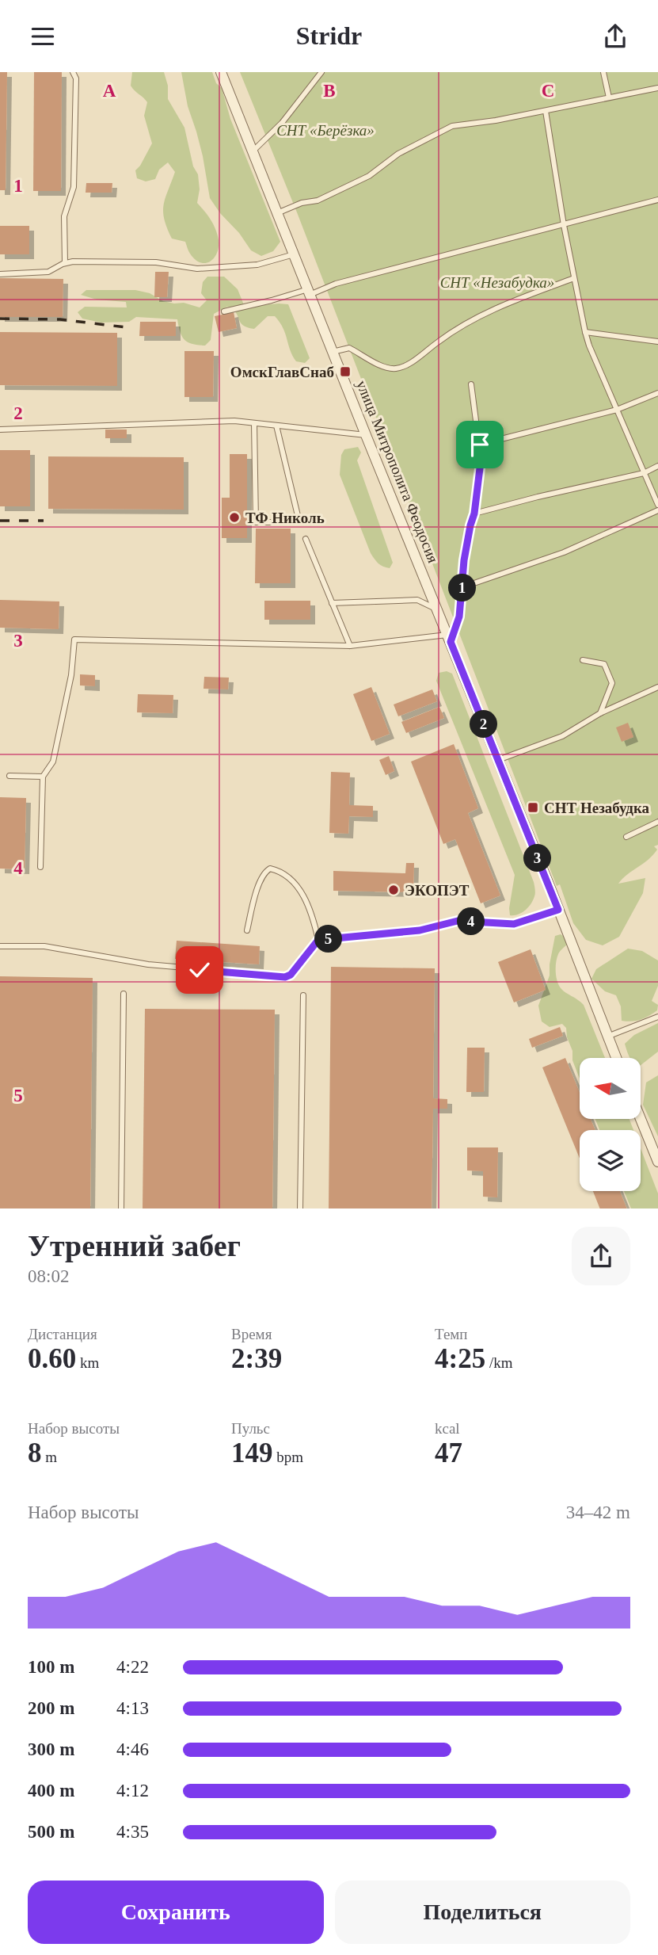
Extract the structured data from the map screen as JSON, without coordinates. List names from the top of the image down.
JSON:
{
  "streets": {
    "street": ["улица Митрополита Феодосия"]
  },
  "parks": ["СНТ «Берёзка»", "СНТ «Незабудка»"],
  "places": {
    "transit": ["ОмскГлавСнаб", "СНТ Незабудка"],
    "other": ["ТФ Николь", "ЭКОПЭТ"]
  },
  "north": "left",
  "page": {
    "header": "Stridr",
    "pins": [
      "1",
      "2",
      "3",
      "4",
      "5"
    ],
    "heading": ["Утренний забег", "08:02"],
    "stats": [
      ["Дистанция", "0.60 km"],
      ["Время", "2:39"],
      ["Темп", "4:25 /km"],
      ["Набор высоты", "8 m"],
      ["Пульс", "149 bpm"],
      ["kcal", "47"]
    ],
    "chart": ["Набор высоты", "34–42 m"],
    "list": [
      {
        "name": "100 m",
        "note": "4:22"
      },
      {
        "name": "200 m",
        "note": "4:13"
      },
      {
        "name": "300 m",
        "note": "4:46"
      },
      {
        "name": "400 m",
        "note": "4:12"
      },
      {
        "name": "500 m",
        "note": "4:35"
      }
    ],
    "buttons": ["Сохранить", "Поделиться"]
  },
  "grid": {
    "columns": ["A", "B", "C"],
    "rows": [
      "1",
      "2",
      "3",
      "4",
      "5"
    ]
  }
}
